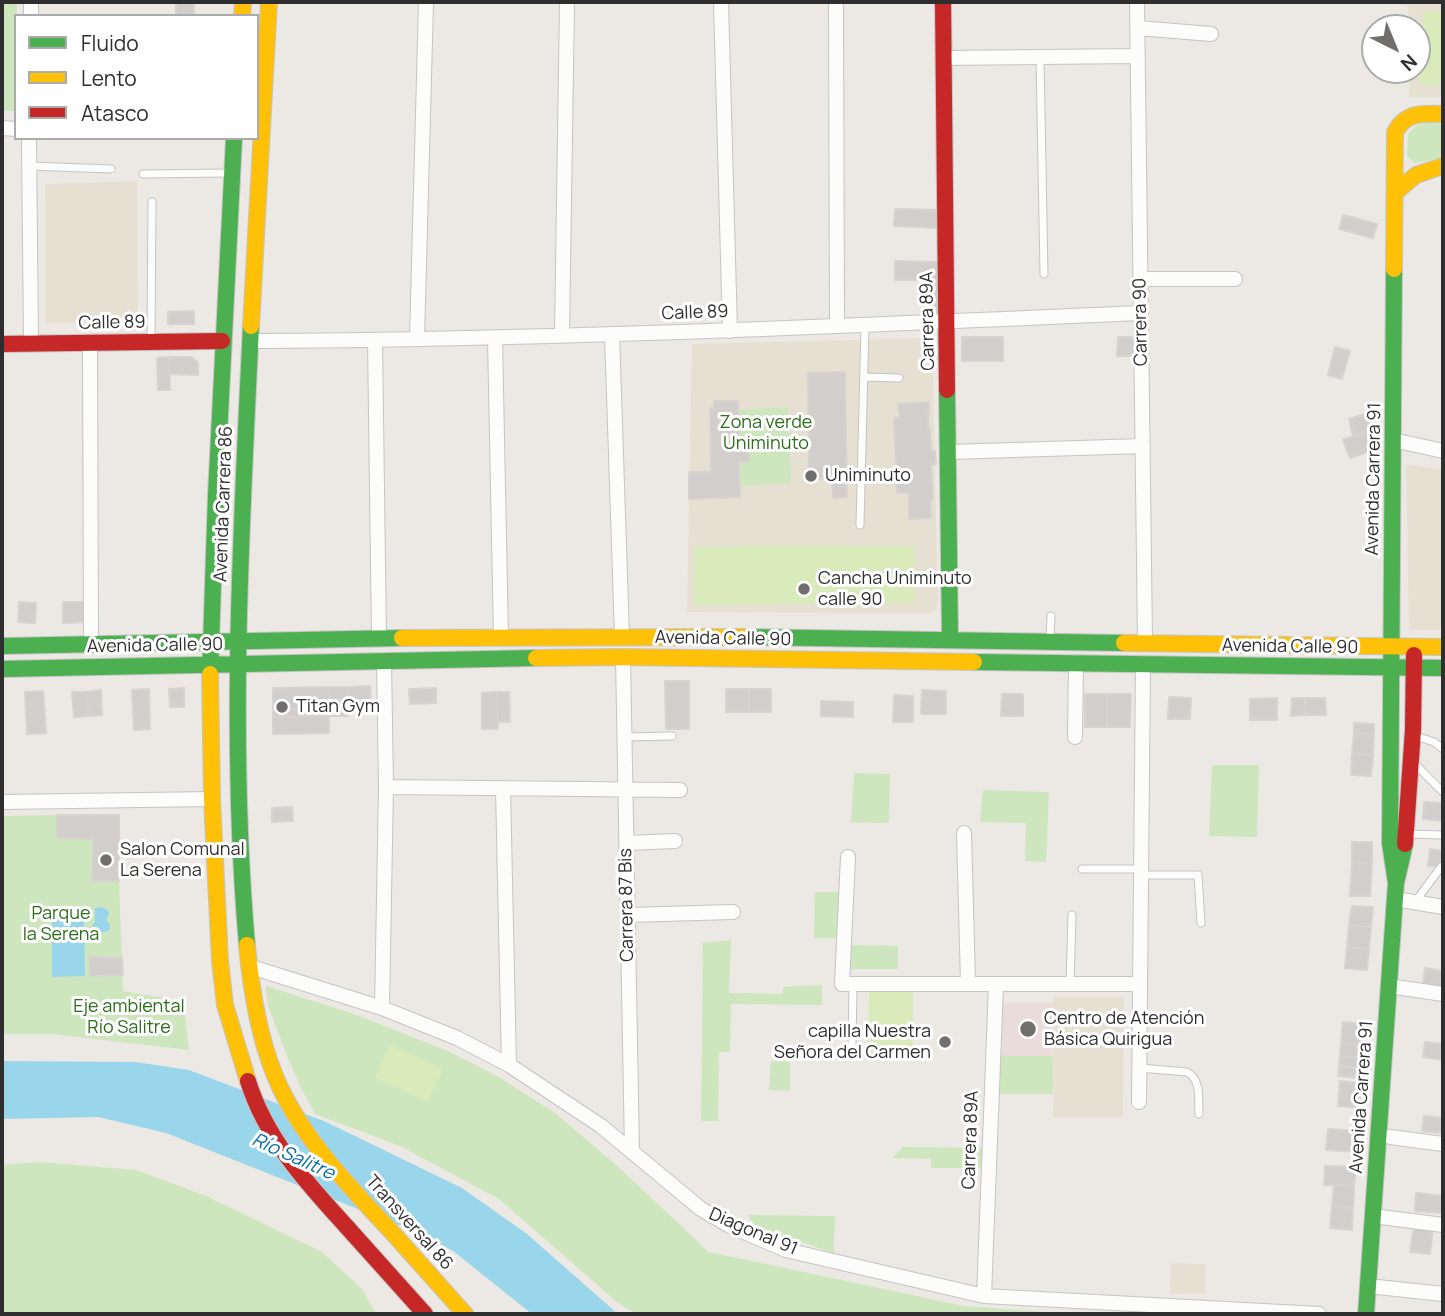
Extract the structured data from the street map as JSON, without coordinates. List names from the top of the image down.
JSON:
{
  "streets": {
    "main road": [
      "Calle 89",
      "Carrera 89A",
      "Avenida Carrera 91",
      "Avenida Carrera 86",
      "Avenida Calle 90",
      "Transversal 86"
    ],
    "street": ["Carrera 90", "Carrera 87 Bis", "Diagonal 91"]
  },
  "crossings": [
    ["Calle 89", "Carrera 89A"],
    ["Calle 89", "Carrera 90"],
    ["Calle 89", "Avenida Carrera 86"],
    ["Carrera 89A", "Avenida Calle 90"],
    ["Carrera 89A", "Diagonal 91"],
    ["Carrera 90", "Avenida Calle 90"],
    ["Avenida Carrera 91", "Avenida Calle 90"],
    ["Avenida Carrera 86", "Avenida Calle 90"],
    ["Avenida Carrera 86", "Transversal 86"],
    ["Avenida Carrera 86", "Diagonal 91"],
    ["Avenida Calle 90", "Carrera 87 Bis"],
    ["Carrera 87 Bis", "Diagonal 91"]
  ],
  "water": ["Río Salitre"],
  "parks": ["Zona verde Uniminuto", "Parque la Serena", "Eje ambiental Río Salitre"],
  "places": [
    "Uniminuto",
    "Cancha Uniminuto calle 90",
    "Titan Gym",
    "Salon Comunal La Serena",
    "Centro de Atención Básica Quirigua",
    "capilla Nuestra Señora del Carmen"
  ],
  "legend": ["Fluido", "Lento", "Atasco"],
  "north": "bottom right"
}
